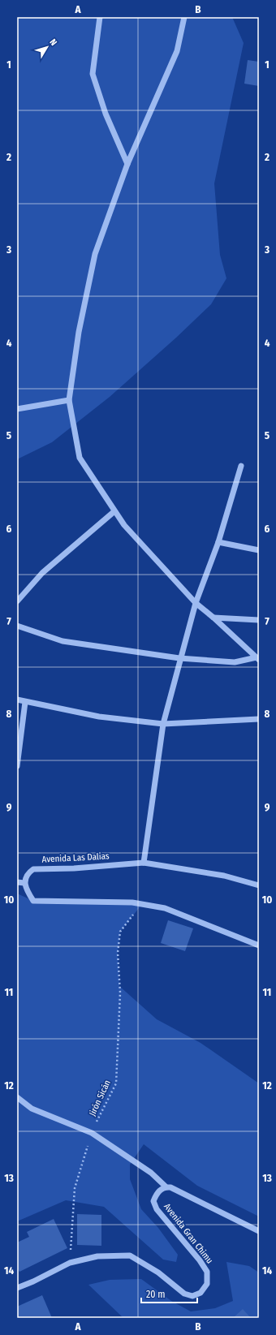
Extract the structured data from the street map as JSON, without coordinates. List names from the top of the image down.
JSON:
{
  "streets": {
    "street": ["Avenida Las Dalias", "Avenida Gran Chimu"],
    "path": ["Jirón Sicán"]
  },
  "crossings": [
    ["Jirón Sicán", "Avenida Gran Chimu"]
  ],
  "scale_bar": "20 m",
  "north": "top right",
  "grid": {
    "columns": ["A", "B"],
    "rows": [
      "1",
      "2",
      "3",
      "4",
      "5",
      "6",
      "7",
      "8",
      "9",
      "10",
      "11",
      "12",
      "13",
      "14"
    ]
  }
}
